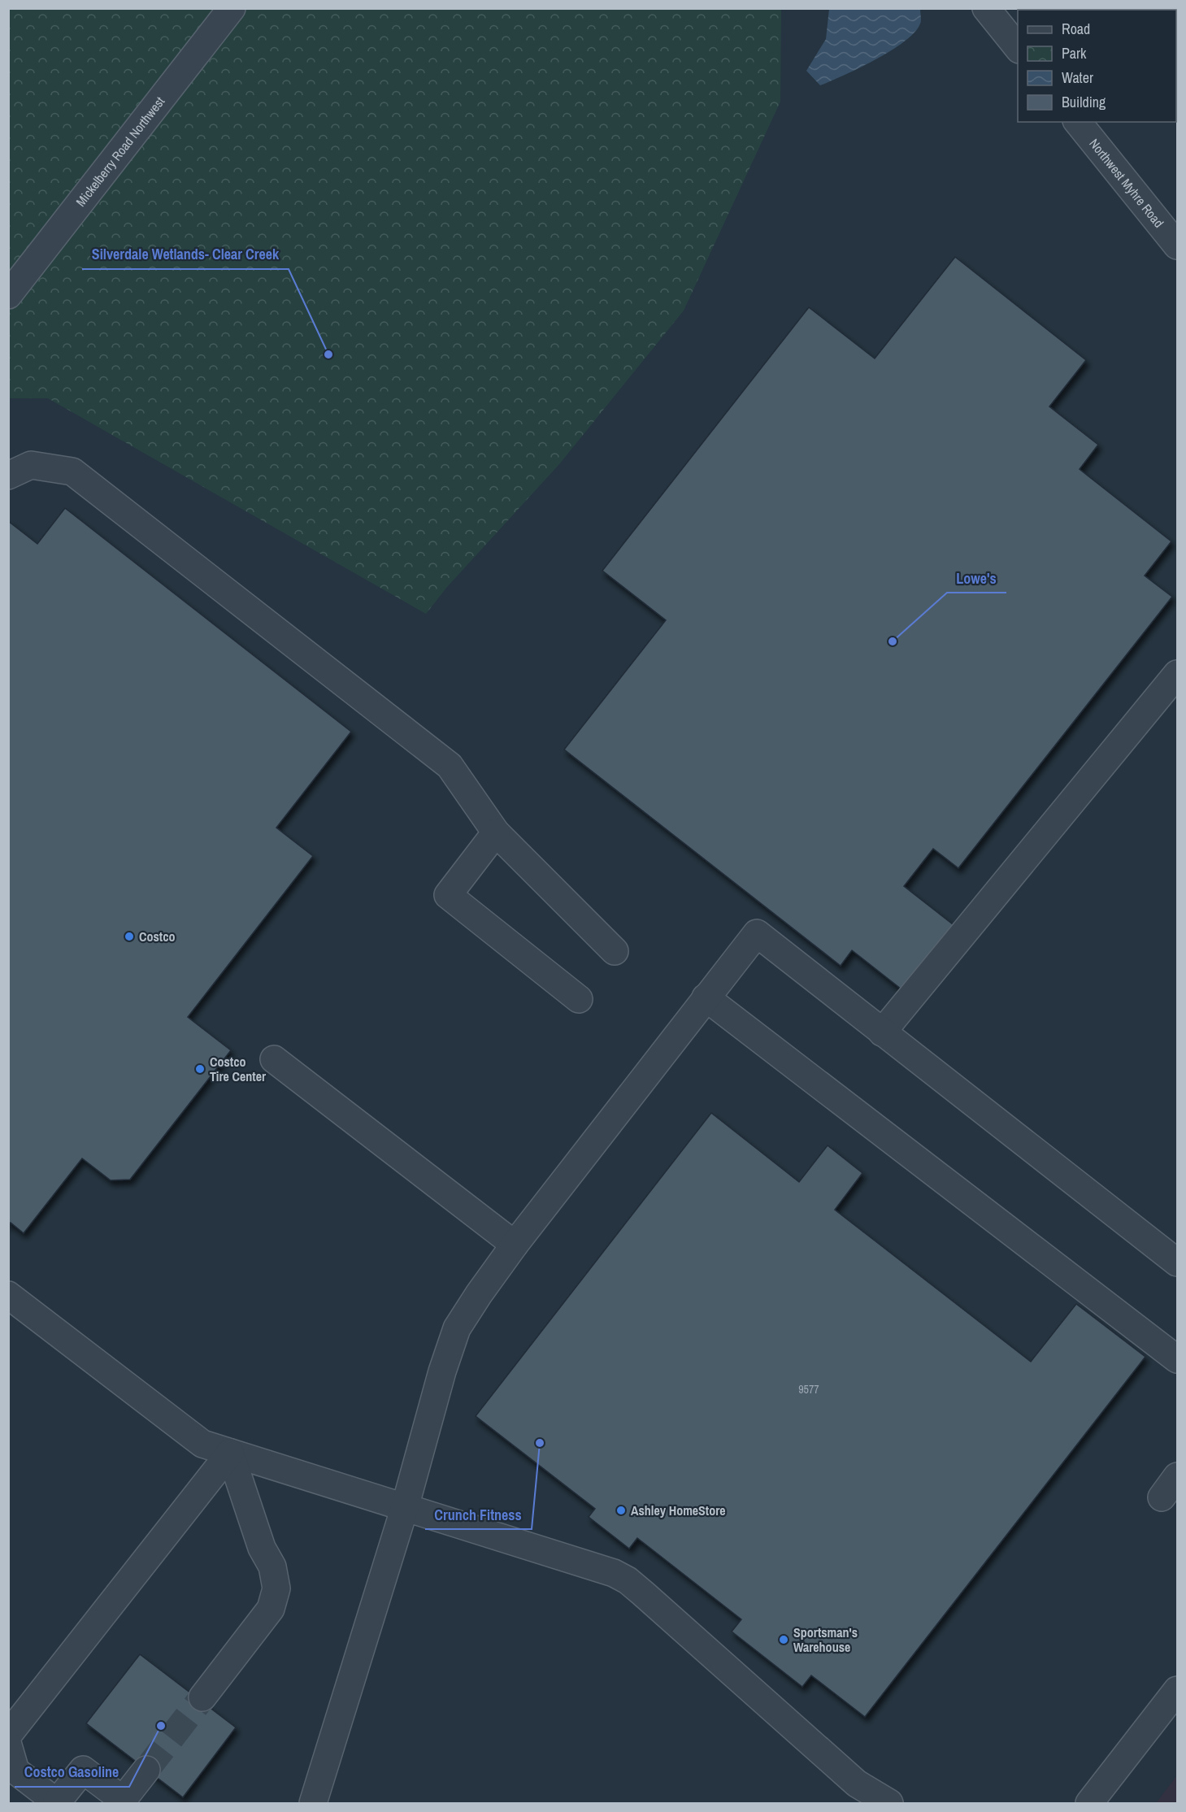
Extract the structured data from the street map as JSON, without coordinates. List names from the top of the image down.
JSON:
{
  "streets": {
    "street": ["Mickelberry Road Northwest", "Northwest Myhre Road"]
  },
  "places": [
    "Silverdale Wetlands- Clear Creek",
    "Lowe's",
    "Costco",
    "Costco Tire Center",
    "Crunch Fitness",
    "Ashley HomeStore",
    "Sportsman's Warehouse",
    "Costco Gasoline"
  ],
  "house_numbers": ["9577"],
  "legend": [
    "Road",
    "Park",
    "Water",
    "Building"
  ]
}
